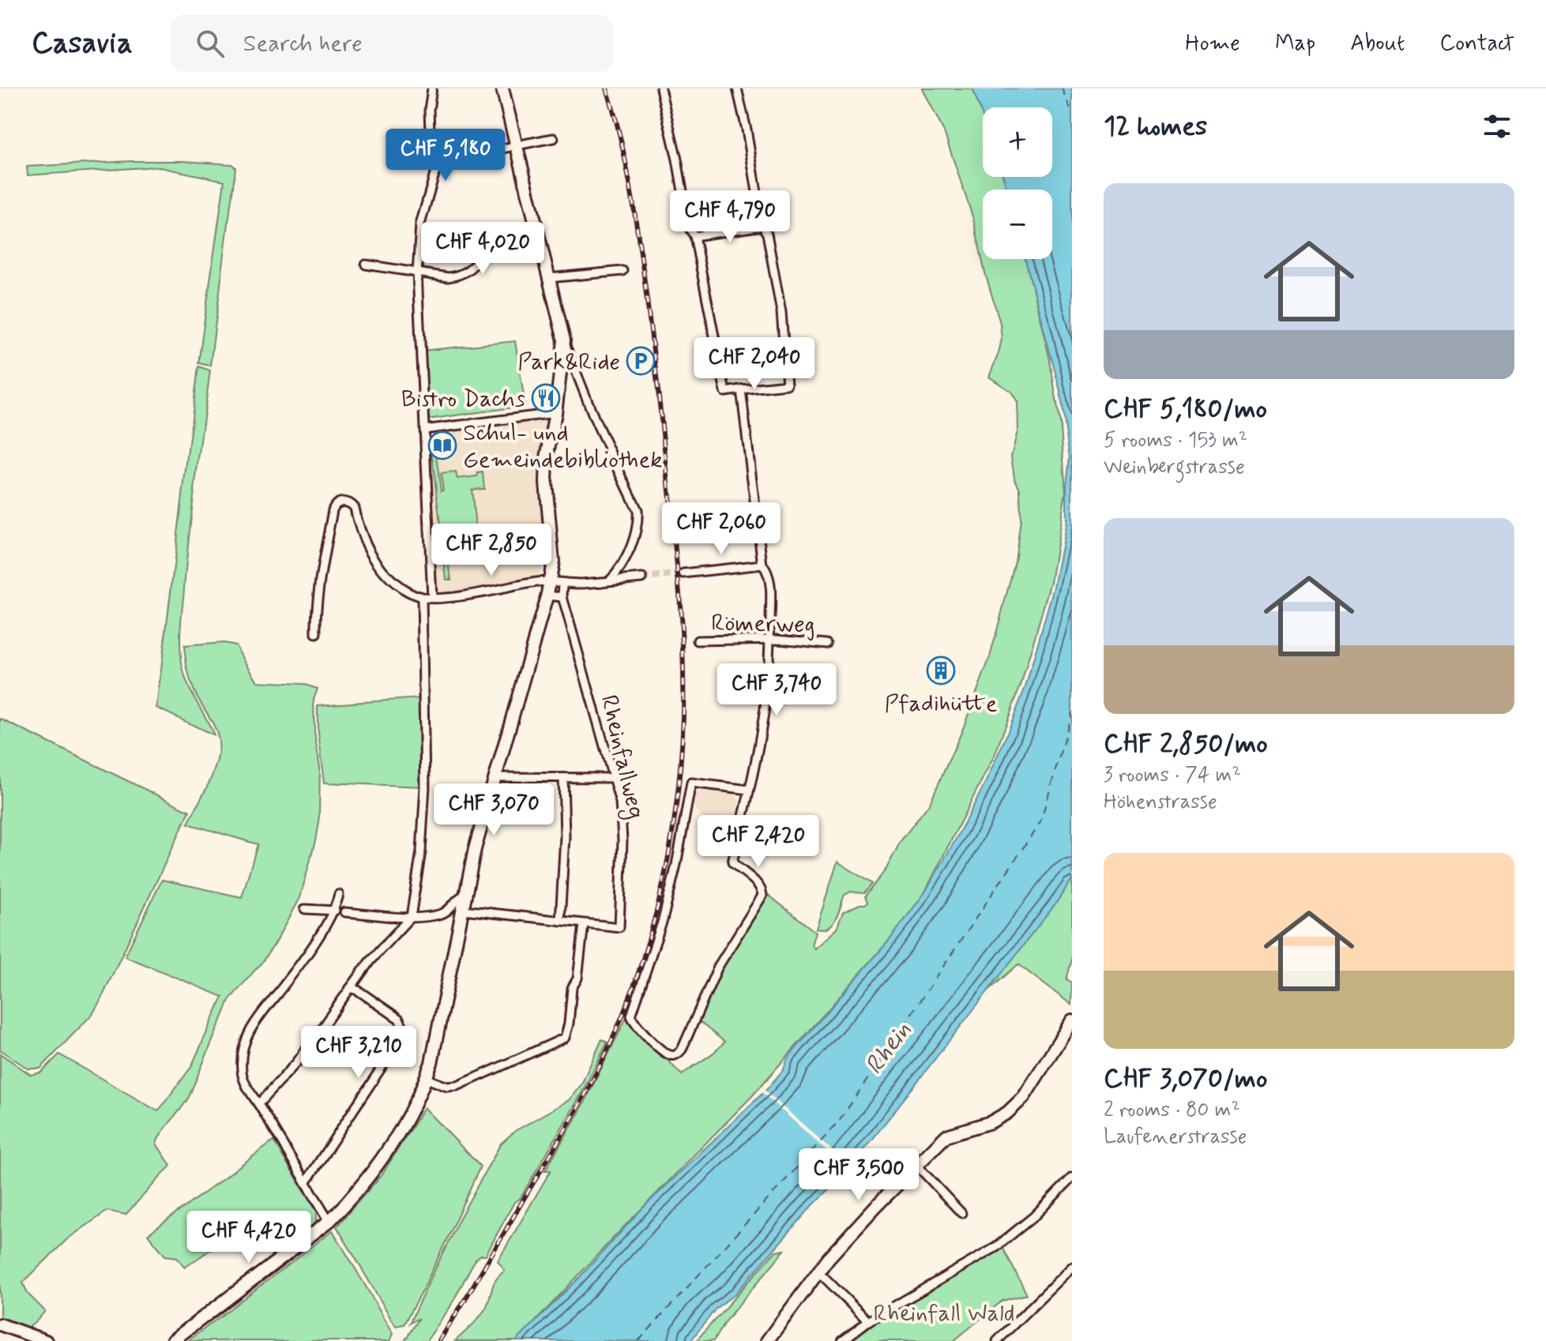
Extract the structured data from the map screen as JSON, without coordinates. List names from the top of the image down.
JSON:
{
  "streets": {
    "street": ["Römerweg", "Rheinfallweg"]
  },
  "water": ["Rhein"],
  "parks": ["Rheinfall Wald"],
  "places": {
    "parking": ["Park&Ride"],
    "restaurant": ["Bistro Dachs"],
    "library": ["Schul- und Gemeindebibliothek"],
    "building": ["Pfadihütte"]
  },
  "page": {
    "header": "Casavia",
    "search": "Search here",
    "nav": [
      "Home",
      "Map",
      "About",
      "Contact"
    ],
    "heading": "12 homes",
    "map_buttons": ["+", "−"],
    "price": [
      "CHF 5,180",
      "CHF 4,790",
      "CHF 4,020",
      "CHF 2,040",
      "CHF 2,060",
      "CHF 2,850",
      "CHF 3,740",
      "CHF 3,070",
      "CHF 2,420",
      "CHF 3,210",
      "CHF 3,500",
      "CHF 4,420"
    ],
    "list": [
      {
        "name": "CHF 5,180/mo",
        "note": "5 rooms · 153 m² · Weinbergstrasse"
      },
      {
        "name": "CHF 2,850/mo",
        "note": "3 rooms · 74 m² · Höhenstrasse"
      },
      {
        "name": "CHF 3,070/mo",
        "note": "2 rooms · 80 m² · Laufenerstrasse"
      }
    ]
  }
}
